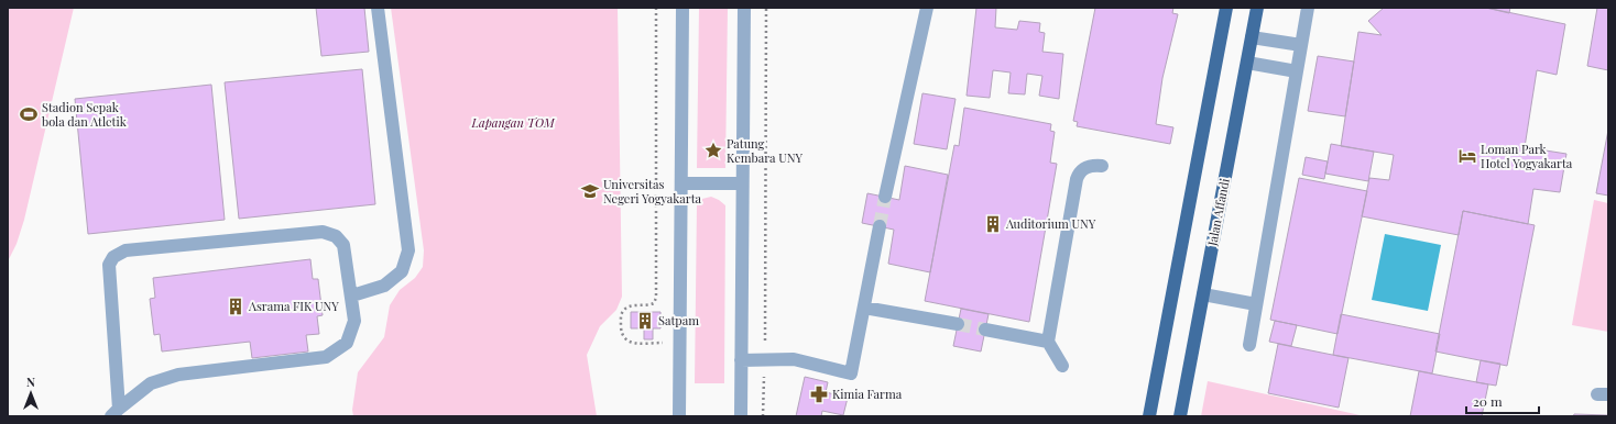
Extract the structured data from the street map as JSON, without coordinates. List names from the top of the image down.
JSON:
{
  "streets": {
    "main road": ["Jalan Affandi"]
  },
  "parks": ["Lapangan TOM"],
  "places": {
    "sports": ["Stadion Sepak bola dan Atletik"],
    "place": ["Patung Kembara UNY"],
    "hotel": ["Loman Park Hotel Yogyakarta"],
    "school or university": ["Universitas Negeri Yogyakarta"],
    "building": ["Auditorium UNY", "Asrama FIK UNY", "Satpam"],
    "pharmacy": ["Kimia Farma"]
  },
  "scale_bar": "20 m",
  "north": "top"
}
